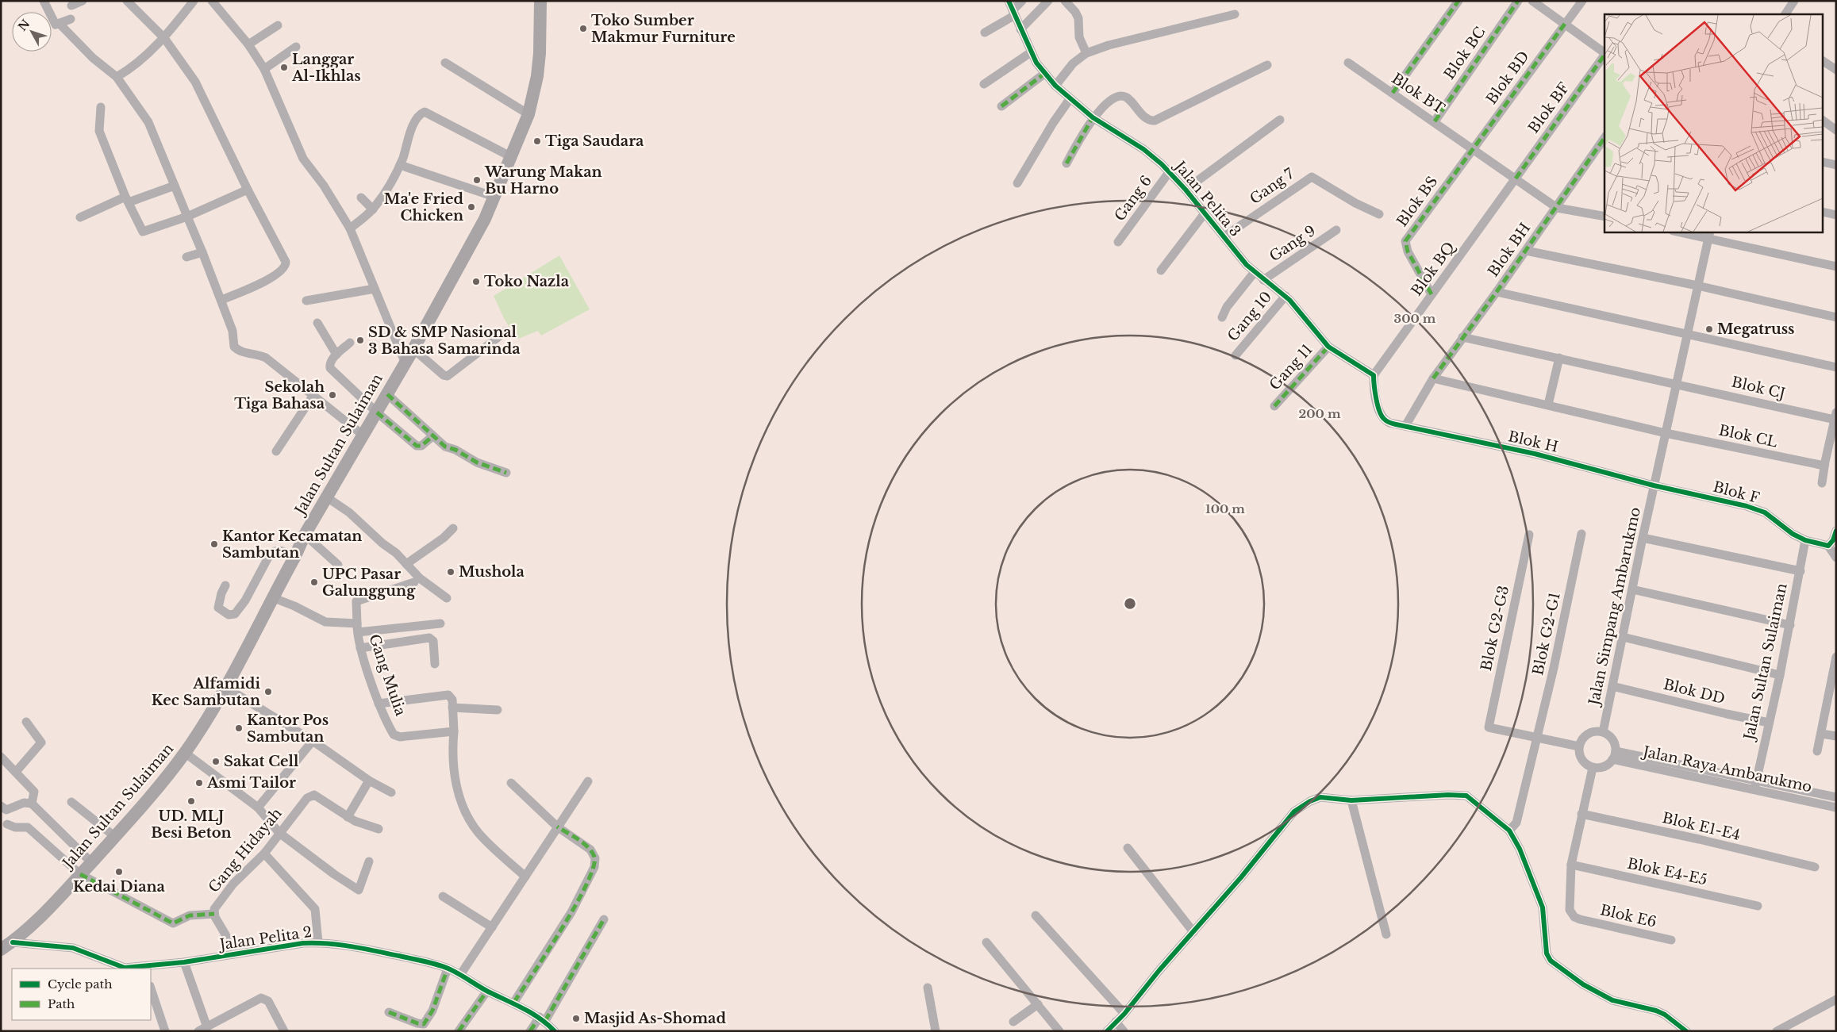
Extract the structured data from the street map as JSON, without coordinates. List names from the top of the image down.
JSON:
{
  "streets": {
    "main road": ["Jalan Sultan Sulaiman"],
    "street": [
      "Blok BC",
      "Blok BD",
      "Blok BT",
      "Blok BF",
      "Gang 7",
      "Gang 6",
      "Jalan Pelita 3",
      "Blok BS",
      "Gang 9",
      "Blok BH",
      "Blok BQ",
      "Gang 10",
      "Gang 11",
      "Blok CJ",
      "Blok CL",
      "Blok H",
      "Blok F",
      "Jalan Simpang Ambarukmo",
      "Blok G2-G3",
      "Blok G2-G1",
      "Gang Mulia",
      "Blok DD",
      "Jalan Raya Ambarukmo",
      "Blok E1-E4",
      "Gang Hidayah",
      "Blok E4-E5",
      "Blok E6",
      "Jalan Pelita 2"
    ]
  },
  "crossings": [
    ["Blok BC", "Blok BT"],
    ["Blok BD", "Blok BT"],
    ["Blok BD", "Blok BS"],
    ["Blok BT", "Blok BF"],
    ["Blok BT", "Blok BS"],
    ["Blok BT", "Blok BH"],
    ["Blok BT", "Blok BQ"],
    ["Blok BF", "Blok BQ"],
    ["Gang 7", "Jalan Pelita 3"],
    ["Gang 6", "Jalan Pelita 3"],
    ["Jalan Pelita 3", "Gang 9"],
    ["Jalan Pelita 3", "Blok BQ"],
    ["Jalan Pelita 3", "Gang 10"],
    ["Jalan Pelita 3", "Gang 11"],
    ["Blok BS", "Blok BQ"],
    ["Blok BH", "Blok CJ"],
    ["Blok BH", "Blok CL"],
    ["Blok BH", "Blok H"],
    ["Blok CL", "Jalan Simpang Ambarukmo"],
    ["Blok H", "Blok F"],
    ["Blok H", "Jalan Simpang Ambarukmo"],
    ["Jalan Sultan Sulaiman", "Blok F"],
    ["Jalan Sultan Sulaiman", "Gang Mulia"],
    ["Jalan Sultan Sulaiman", "Blok DD"],
    ["Jalan Sultan Sulaiman", "Jalan Raya Ambarukmo"],
    ["Jalan Sultan Sulaiman", "Jalan Pelita 2"],
    ["Blok F", "Jalan Simpang Ambarukmo"],
    ["Jalan Simpang Ambarukmo", "Blok DD"],
    ["Jalan Simpang Ambarukmo", "Jalan Raya Ambarukmo"],
    ["Blok G2-G3", "Blok G2-G1"],
    ["Gang Hidayah", "Jalan Pelita 2"],
    ["Blok E4-E5", "Blok E6"]
  ],
  "places": [
    "Toko Sumber Makmur Furniture",
    "Langgar Al-Ikhlas",
    "Tiga Saudara",
    "Warung Makan Bu Harno",
    "Ma'e Fried Chicken",
    "Toko Nazla",
    "Megatruss",
    "SD & SMP Nasional 3 Bahasa Samarinda",
    "Sekolah Tiga Bahasa",
    "Kantor Kecamatan Sambutan",
    "Mushola",
    "UPC Pasar Galunggung",
    "Alfamidi Kec Sambutan",
    "Kantor Pos Sambutan",
    "Sakat Cell",
    "Asmi Tailor",
    "UD. MLJ Besi Beton",
    "Kedai Diana",
    "Masjid As-Shomad"
  ],
  "legend": ["Cycle path", "Path"],
  "north": "top left",
  "rings": ["300 m", "200 m", "100 m"]
}
